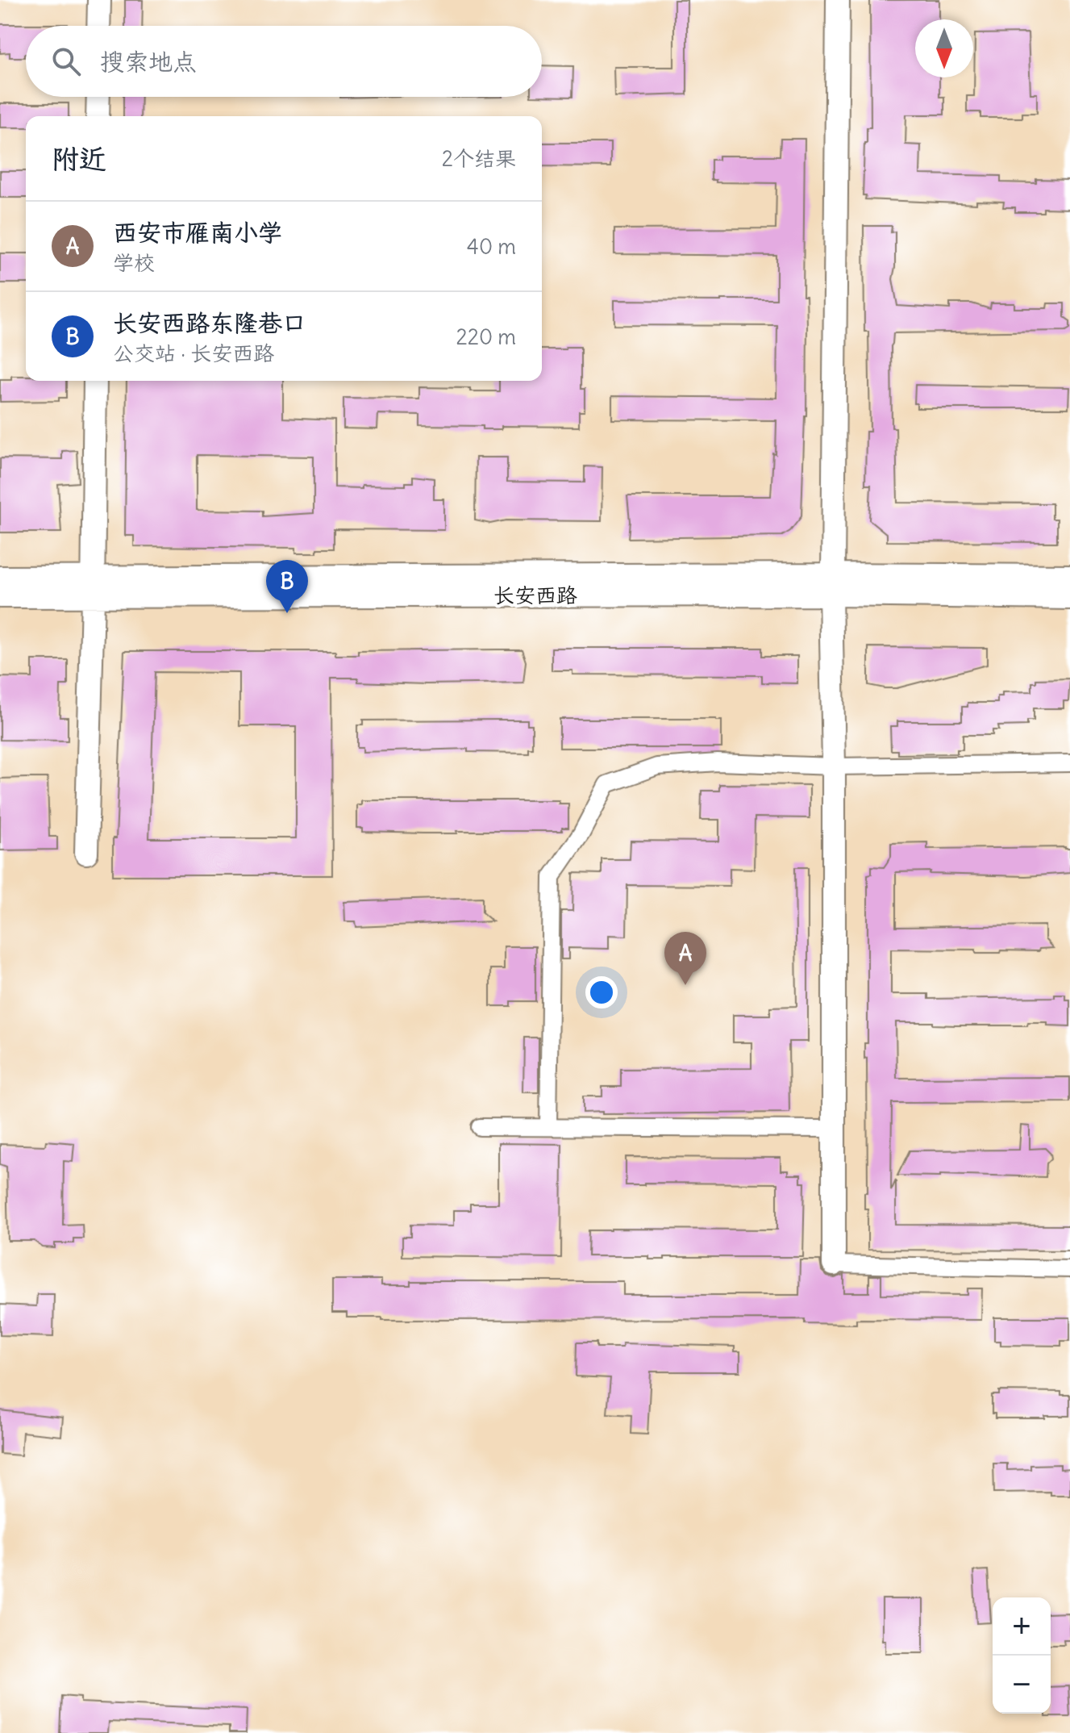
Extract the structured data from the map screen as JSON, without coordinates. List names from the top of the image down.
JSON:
{
  "streets": {
    "street": ["长安西路"]
  },
  "north": "bottom",
  "page": {
    "search": "搜索地点",
    "heading": ["附近", "2个结果"],
    "list": [
      {
        "mark": "A",
        "name": "西安市雁南小学",
        "note": "学校",
        "value": "40 m"
      },
      {
        "mark": "B",
        "name": "长安西路东隆巷口",
        "note": "公交站 · 长安西路",
        "value": "220 m"
      }
    ],
    "pins": ["B", "A"],
    "map_buttons": ["+", "−"]
  }
}
